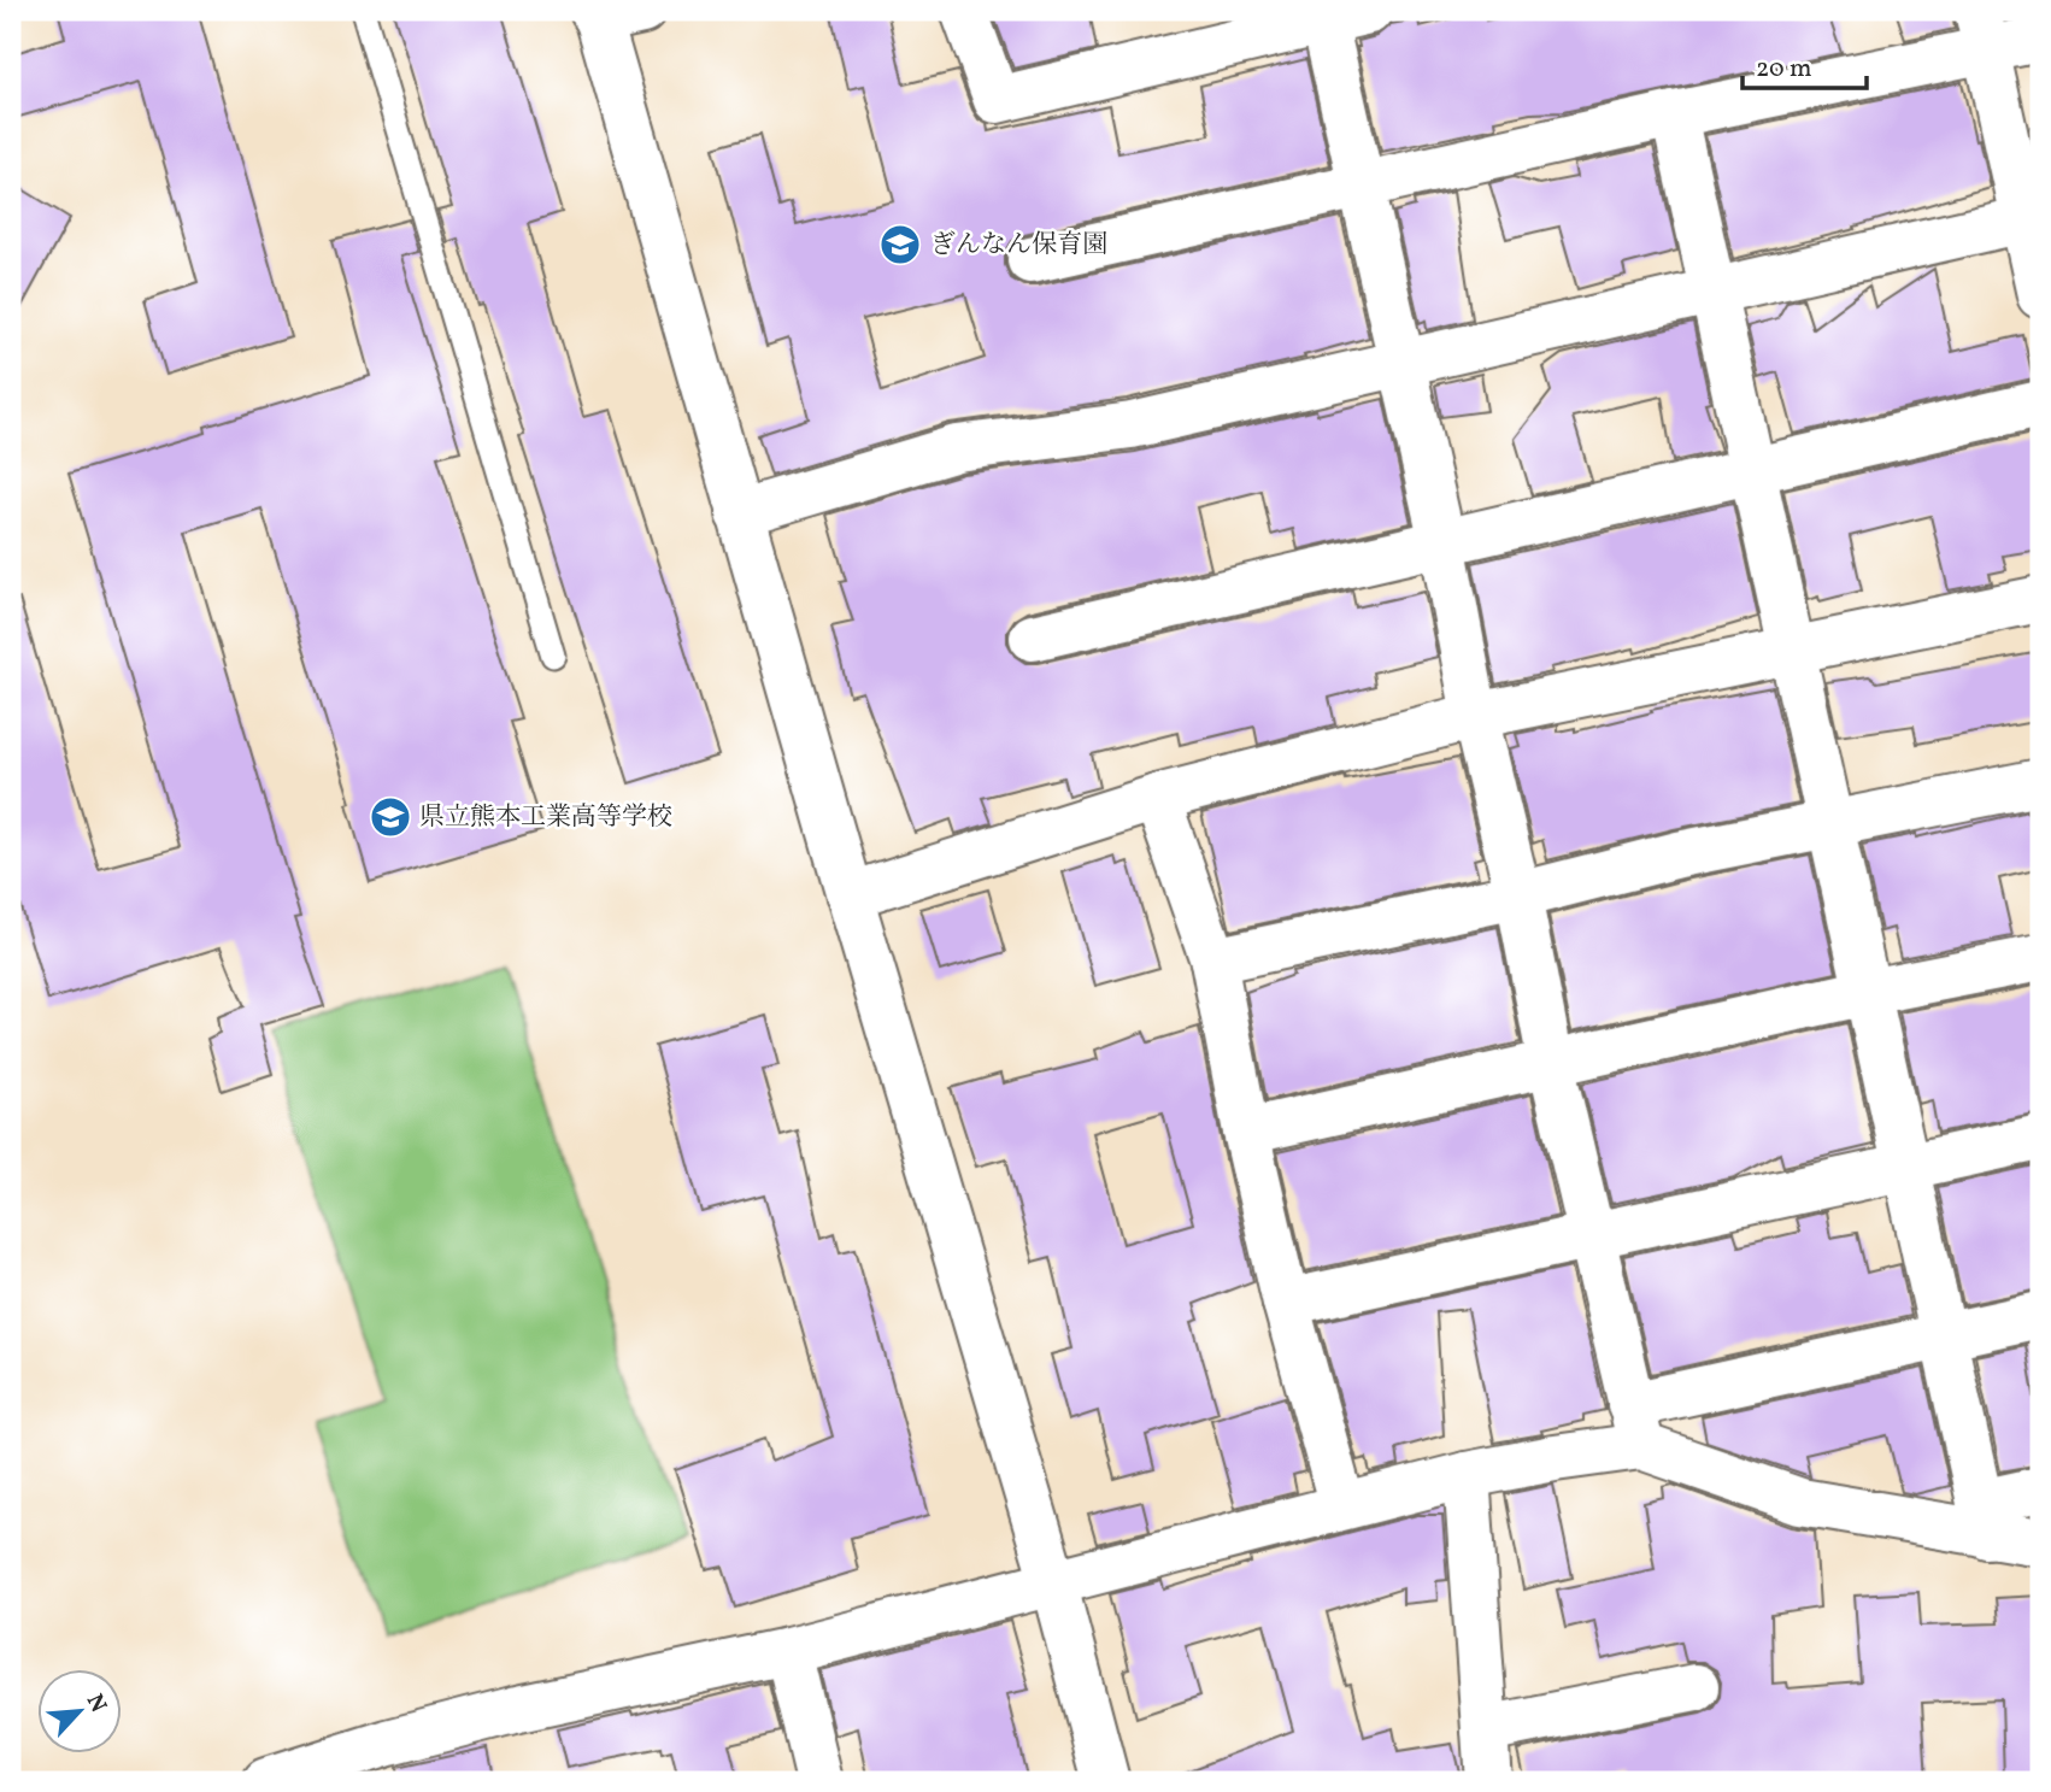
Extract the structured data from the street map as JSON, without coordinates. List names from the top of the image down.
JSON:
{
  "places": {
    "school or university": ["ぎんなん保育園", "県立熊本工業高等学校"]
  },
  "scale_bar": "20 m",
  "north": "top right"
}
